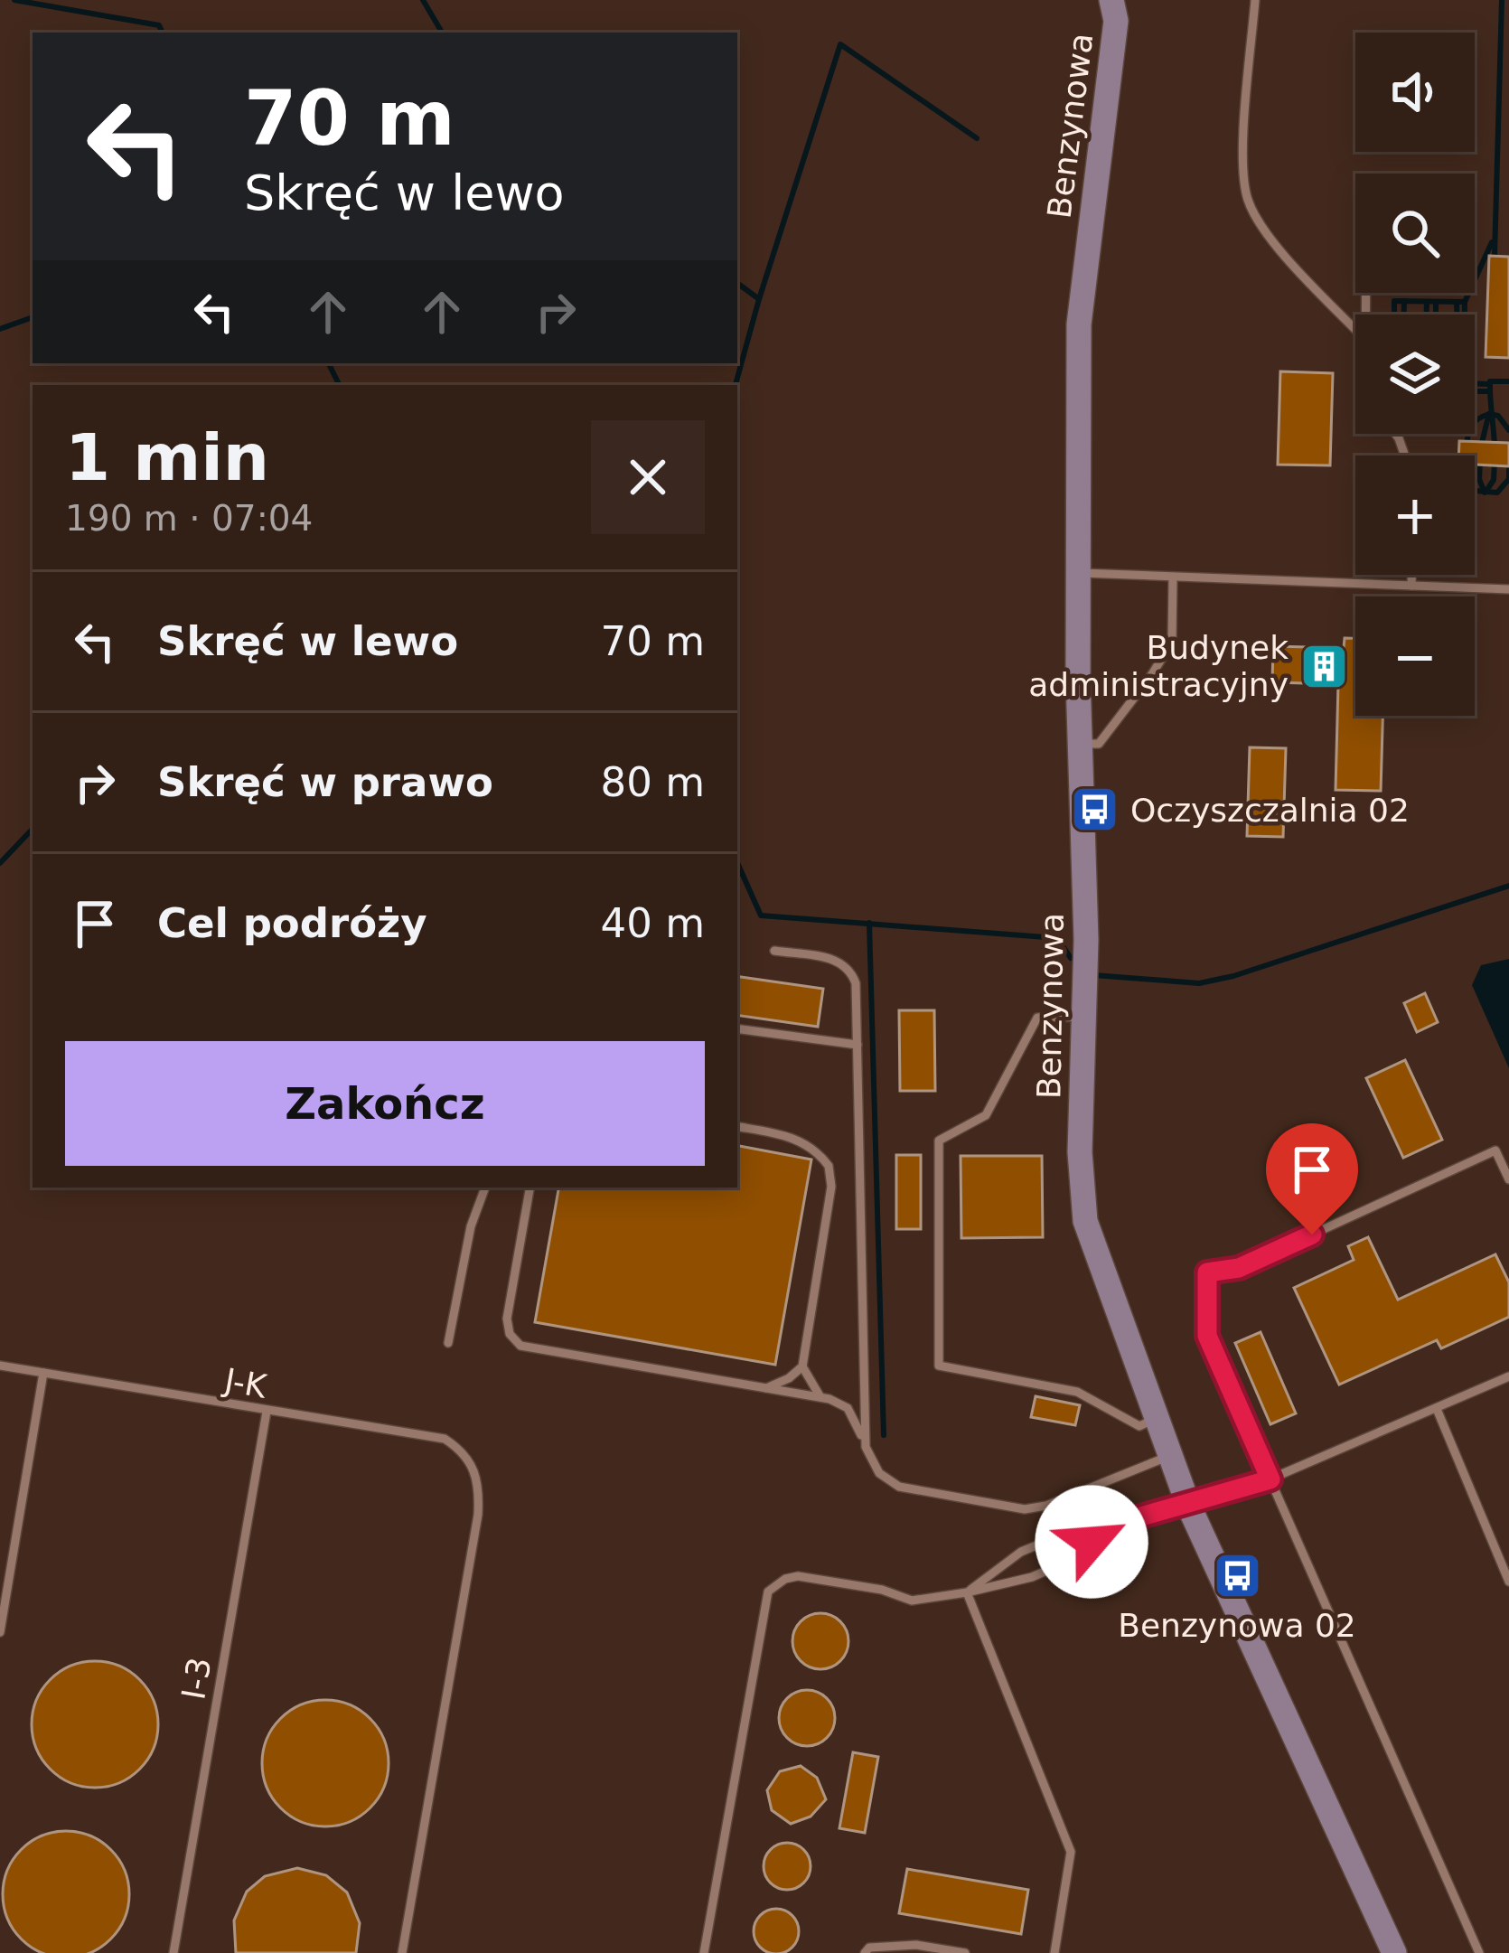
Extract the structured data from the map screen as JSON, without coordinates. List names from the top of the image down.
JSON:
{
  "streets": {
    "street": ["Benzynowa"],
    "lane": ["J-K", "I-3"]
  },
  "crossings": [
    ["J-K", "I-3"]
  ],
  "places": {
    "building": ["Budynek administracyjny"],
    "bus stop": ["Oczyszczalnia 02", "Benzynowa 02"]
  },
  "page": {
    "map_buttons": ["+", "−"],
    "turn": ["70 m", "Skręć w lewo"],
    "heading": ["1 min", "190 m · 07:04"],
    "list": [
      {
        "name": "Skręć w lewo",
        "value": "70 m"
      },
      {
        "name": "Skręć w prawo",
        "value": "80 m"
      },
      {
        "name": "Cel podróży",
        "value": "40 m"
      }
    ],
    "buttons": "Zakończ"
  }
}
